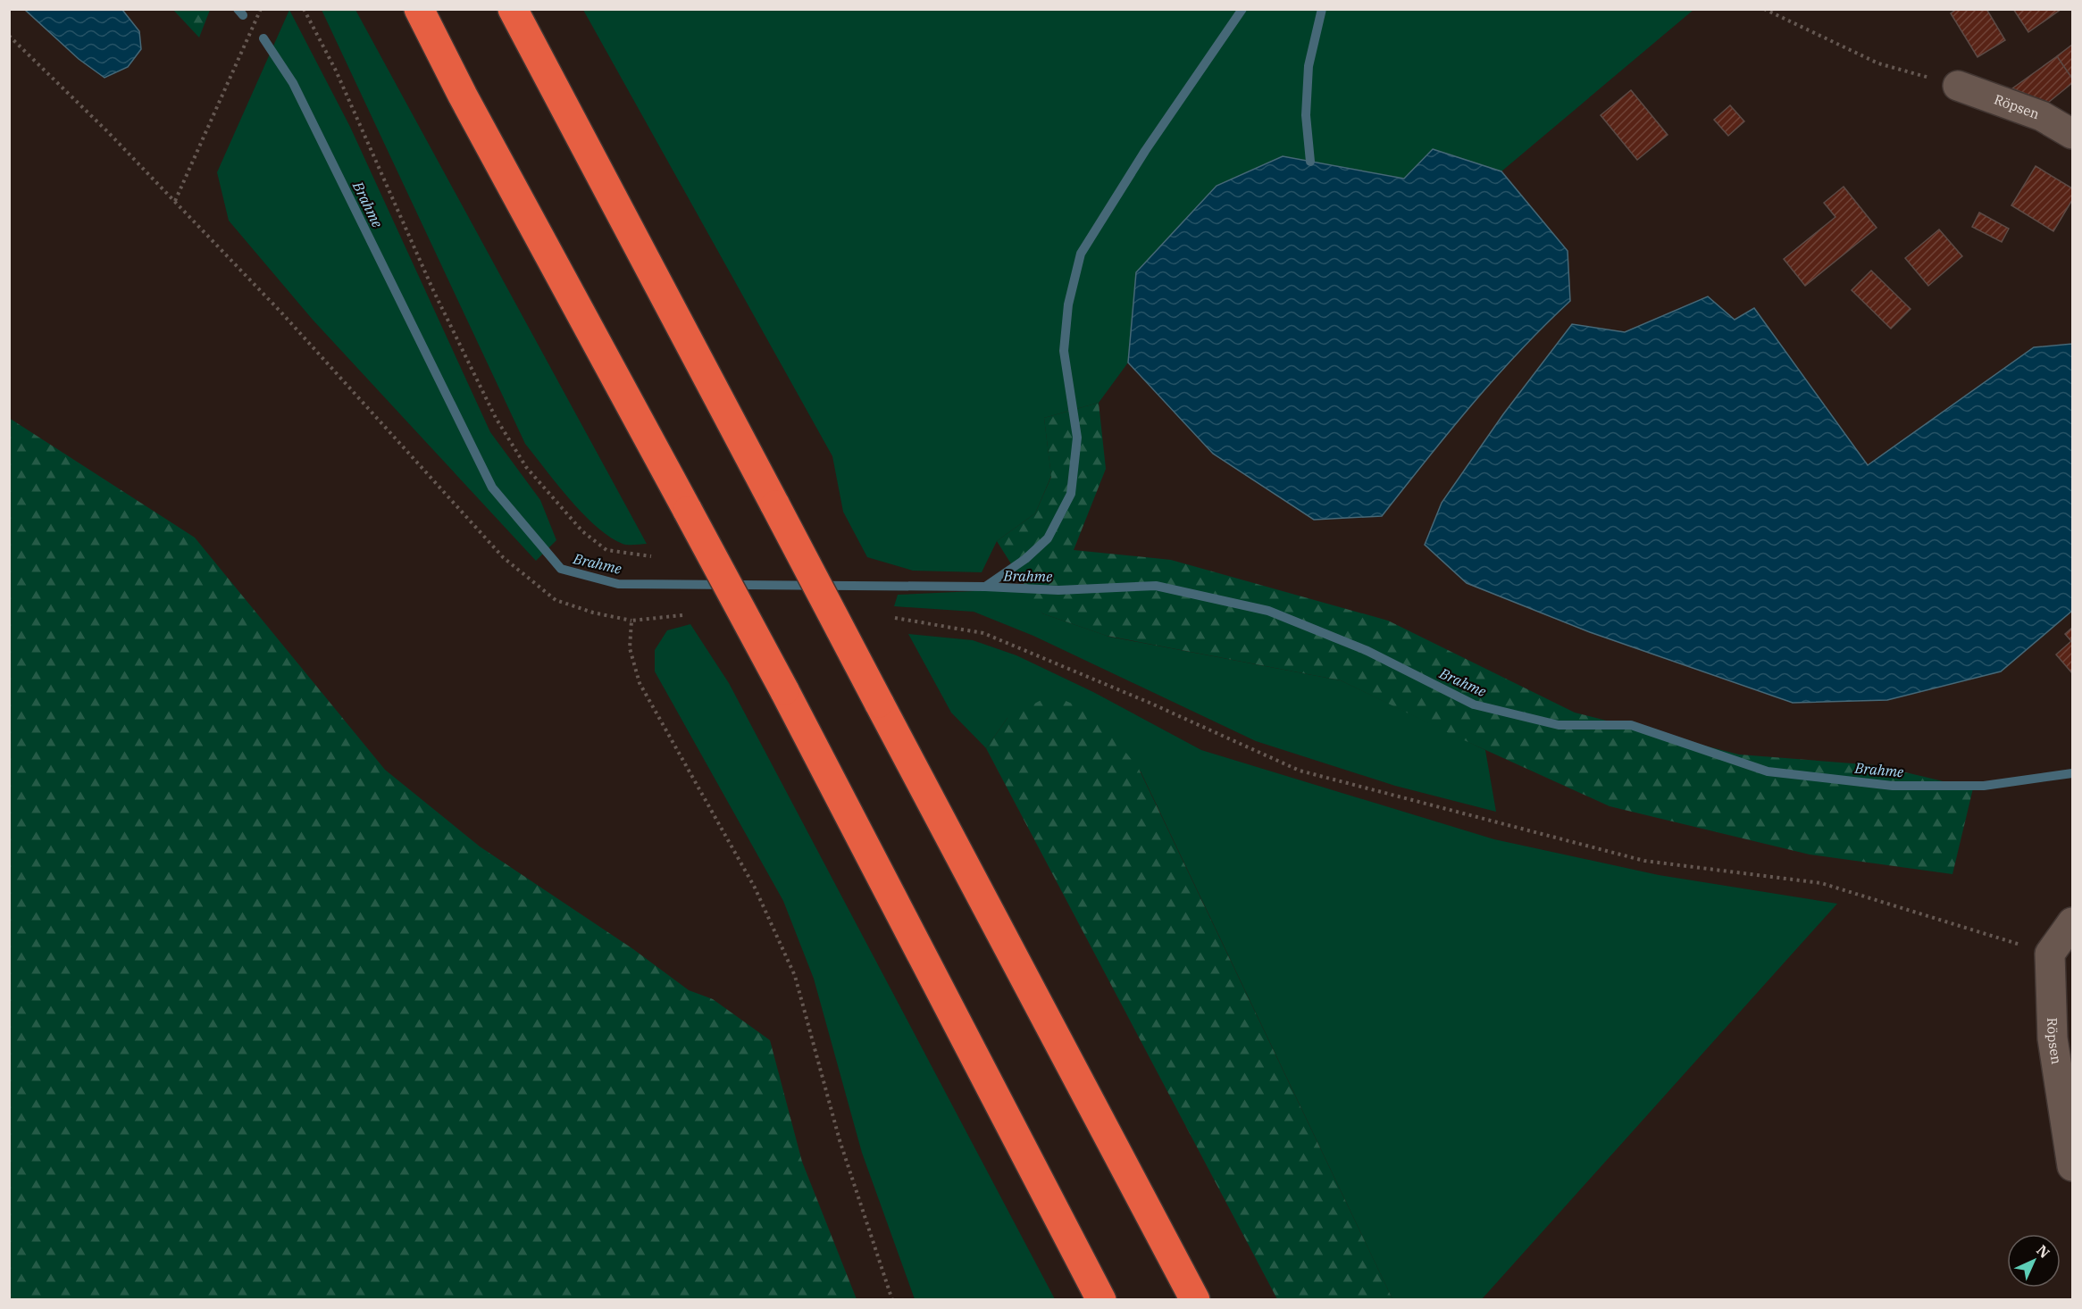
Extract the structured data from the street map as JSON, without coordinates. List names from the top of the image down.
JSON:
{
  "streets": {
    "street": ["Röpsen"]
  },
  "water": ["Brahme"],
  "north": "top right"
}
